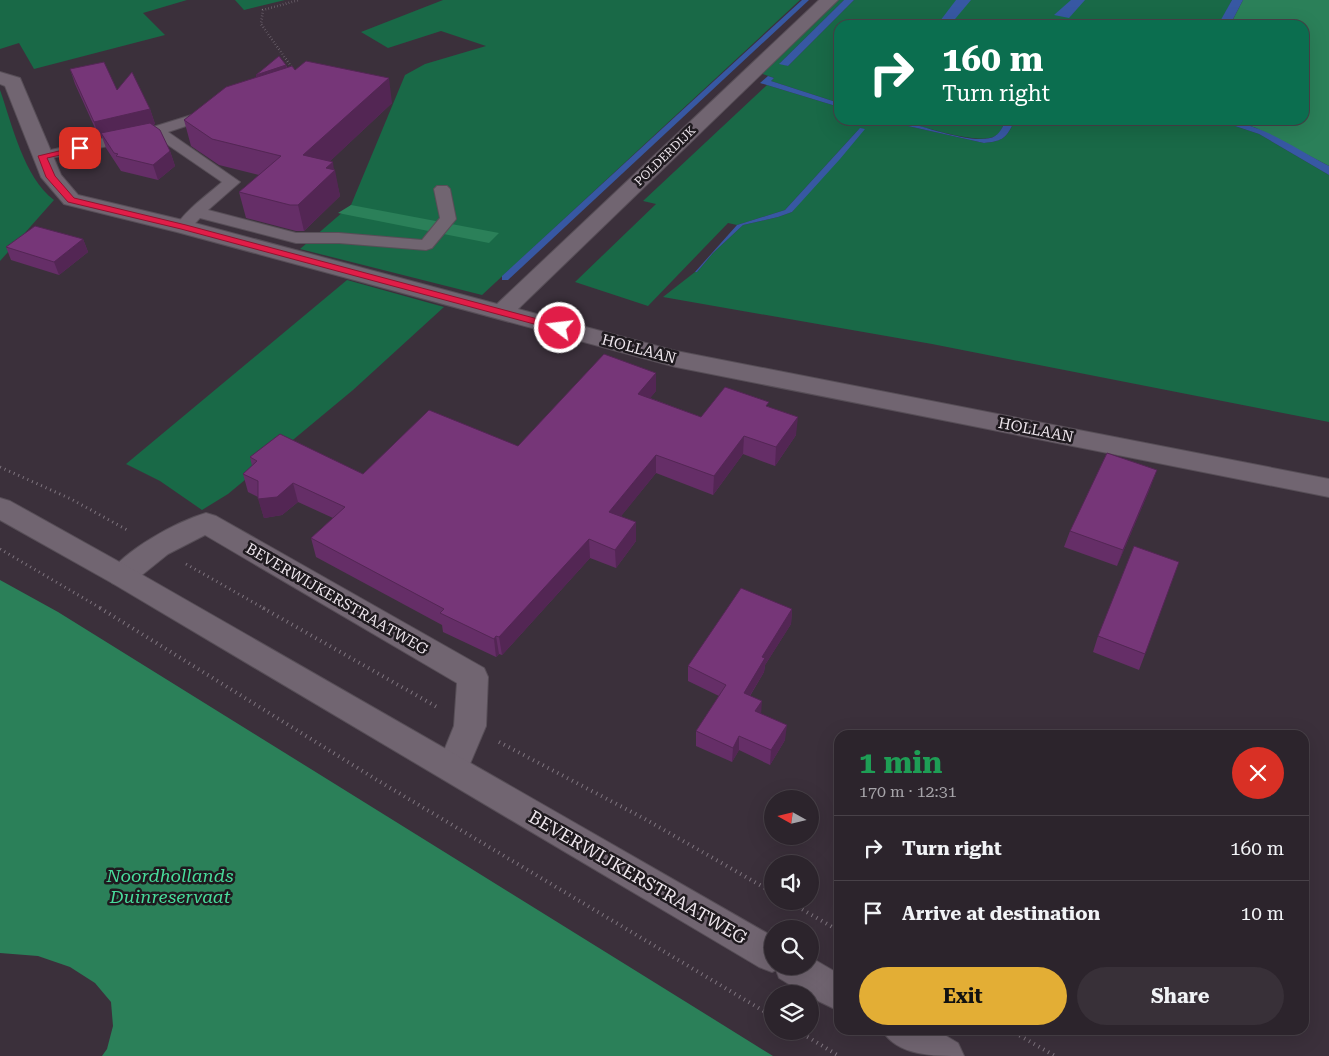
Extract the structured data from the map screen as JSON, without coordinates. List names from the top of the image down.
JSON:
{
  "streets": {
    "street": ["POLDERDIJK", "HOLLAAN", "BEVERWIJKERSTRAATWEG"]
  },
  "crossings": [
    ["POLDERDIJK", "HOLLAAN"]
  ],
  "parks": ["Noordhollands Duinreservaat"],
  "north": "left",
  "page": {
    "turn": ["160 m", "Turn right"],
    "heading": ["1 min", "170 m · 12:31"],
    "list": [
      {
        "name": "Turn right",
        "value": "160 m"
      },
      {
        "name": "Arrive at destination",
        "value": "10 m"
      }
    ],
    "buttons": ["Exit", "Share"]
  }
}
